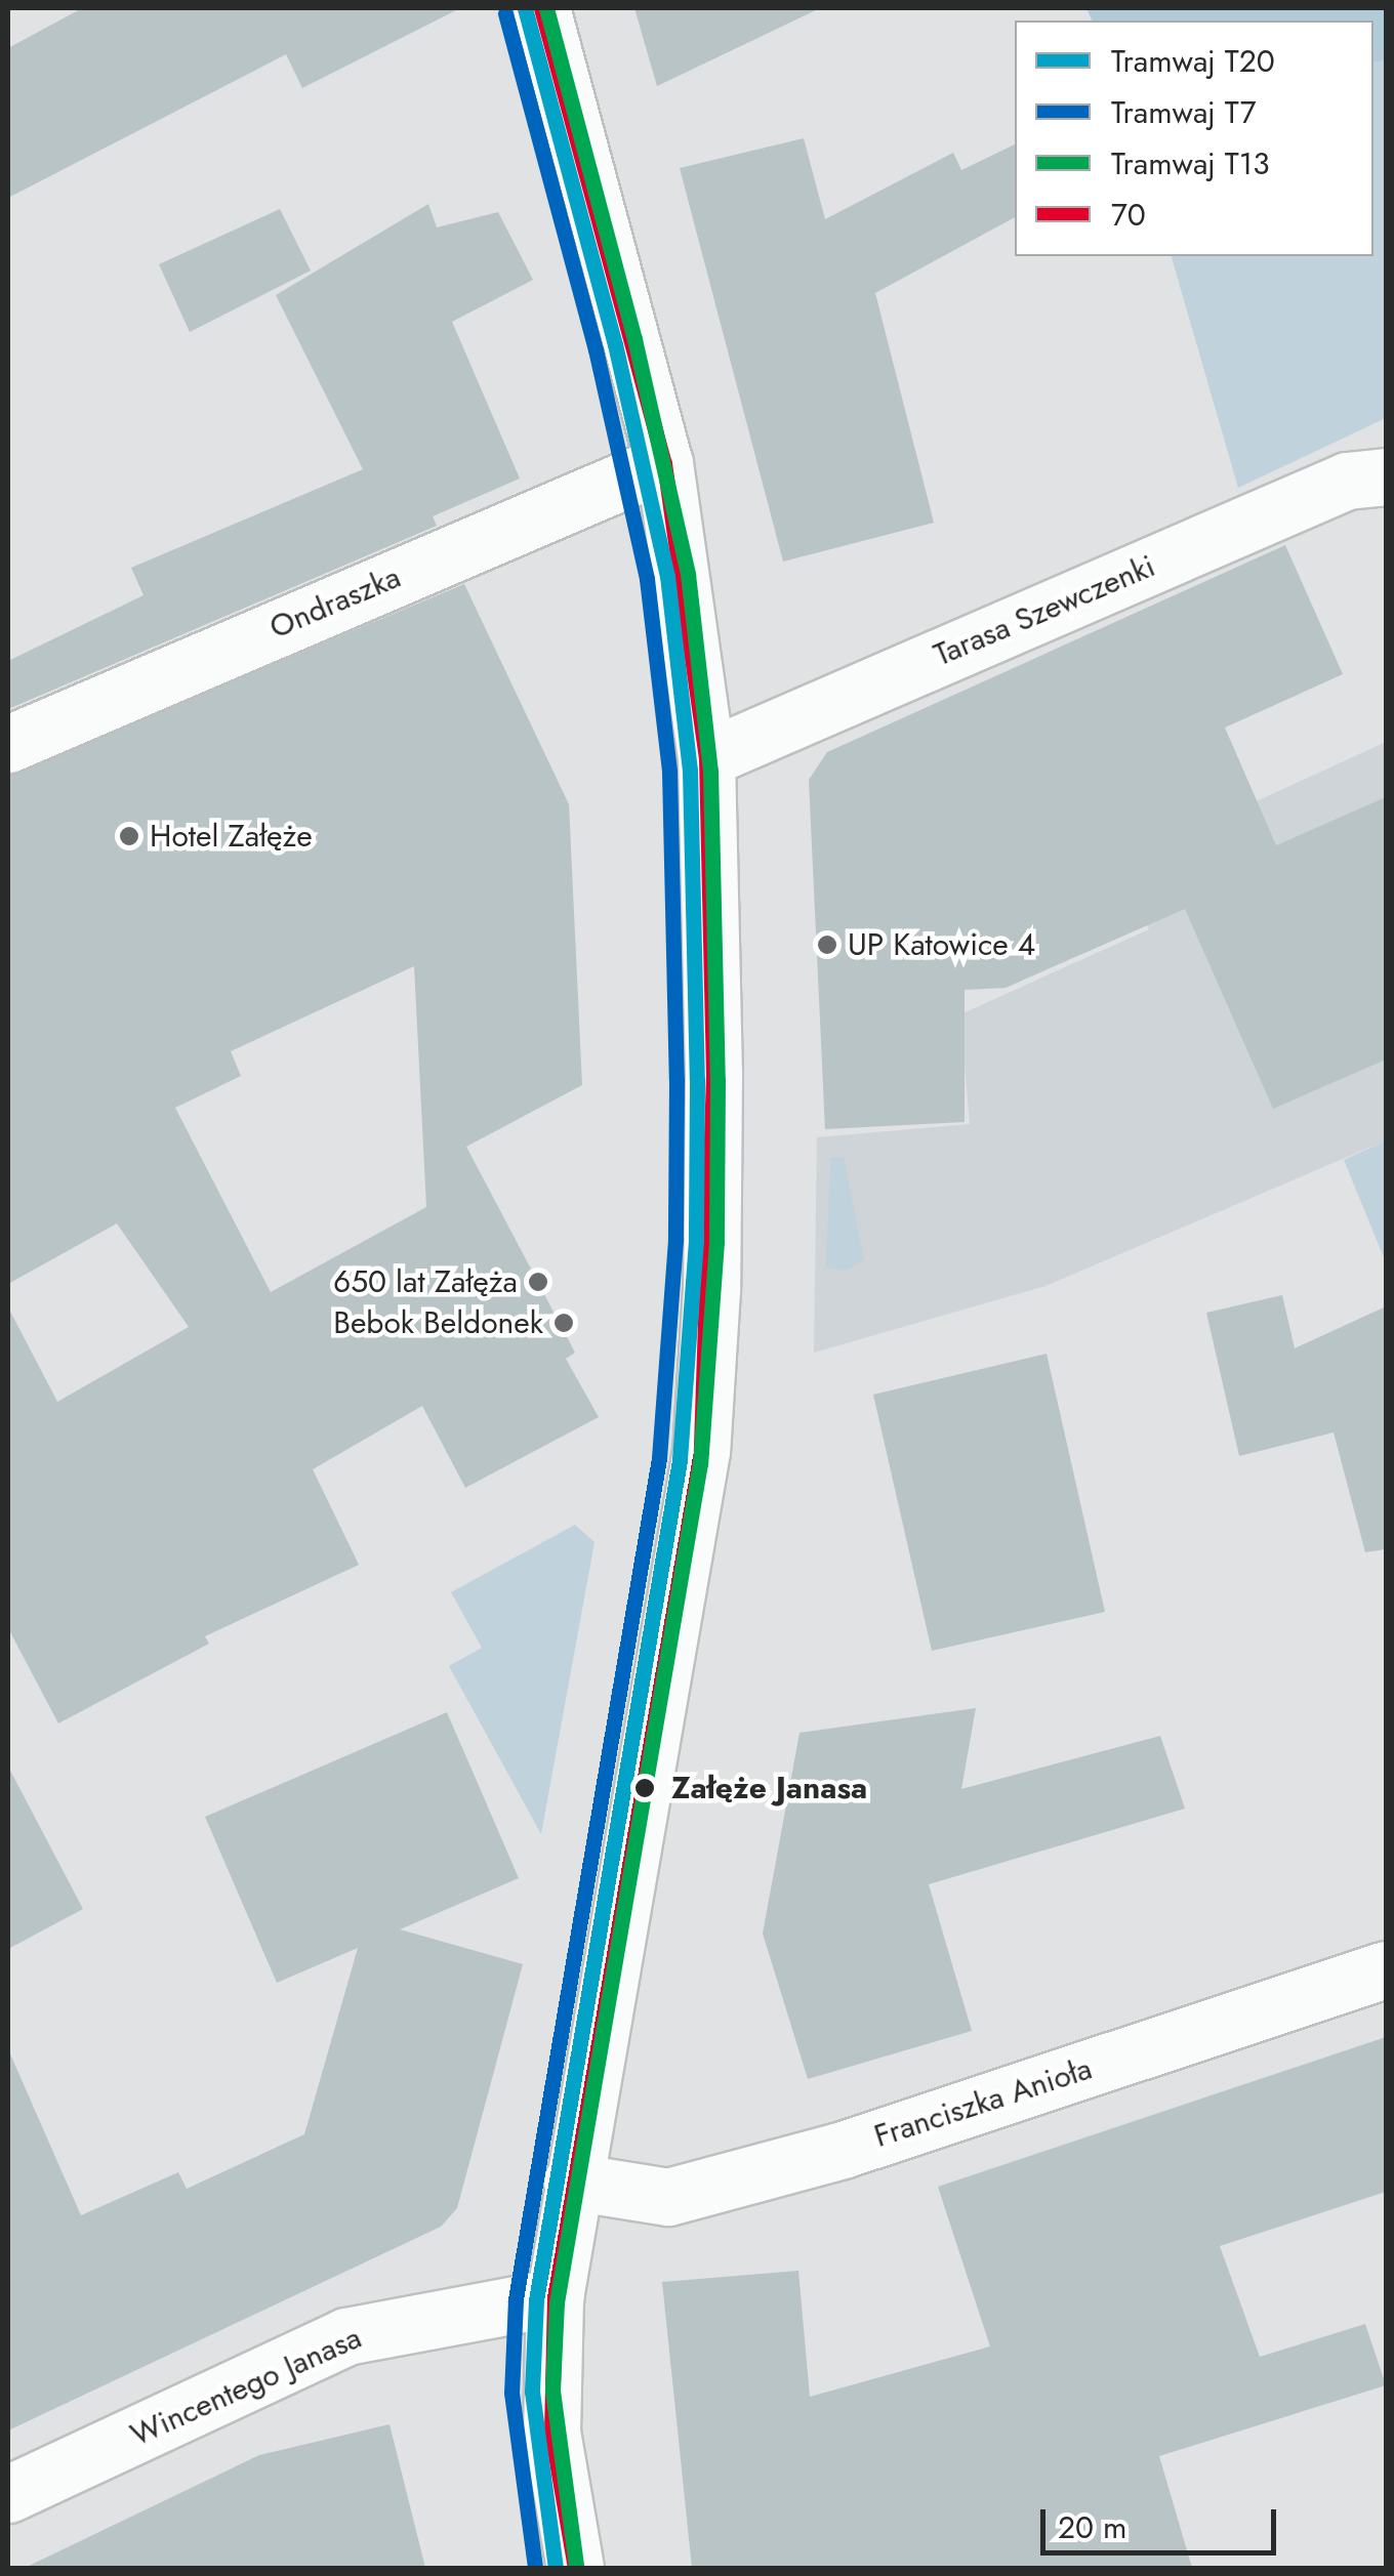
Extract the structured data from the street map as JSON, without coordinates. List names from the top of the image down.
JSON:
{
  "streets": {
    "street": [
      "Ondraszka",
      "Tarasa Szewczenki",
      "Franciszka Anioła",
      "Wincentego Janasa"
    ]
  },
  "places": [
    "Hotel Załęże",
    "UP Katowice 4",
    "650 lat Załęża",
    "Bebok Beldonek",
    "Załęże Janasa"
  ],
  "lines": [
    "tram line T20",
    "tram line T13",
    "transit line 70",
    "tram line T7"
  ],
  "legend": [
    "Tramwaj T20",
    "Tramwaj T7",
    "Tramwaj T13",
    "70"
  ],
  "scale_bar": "20 m"
}
